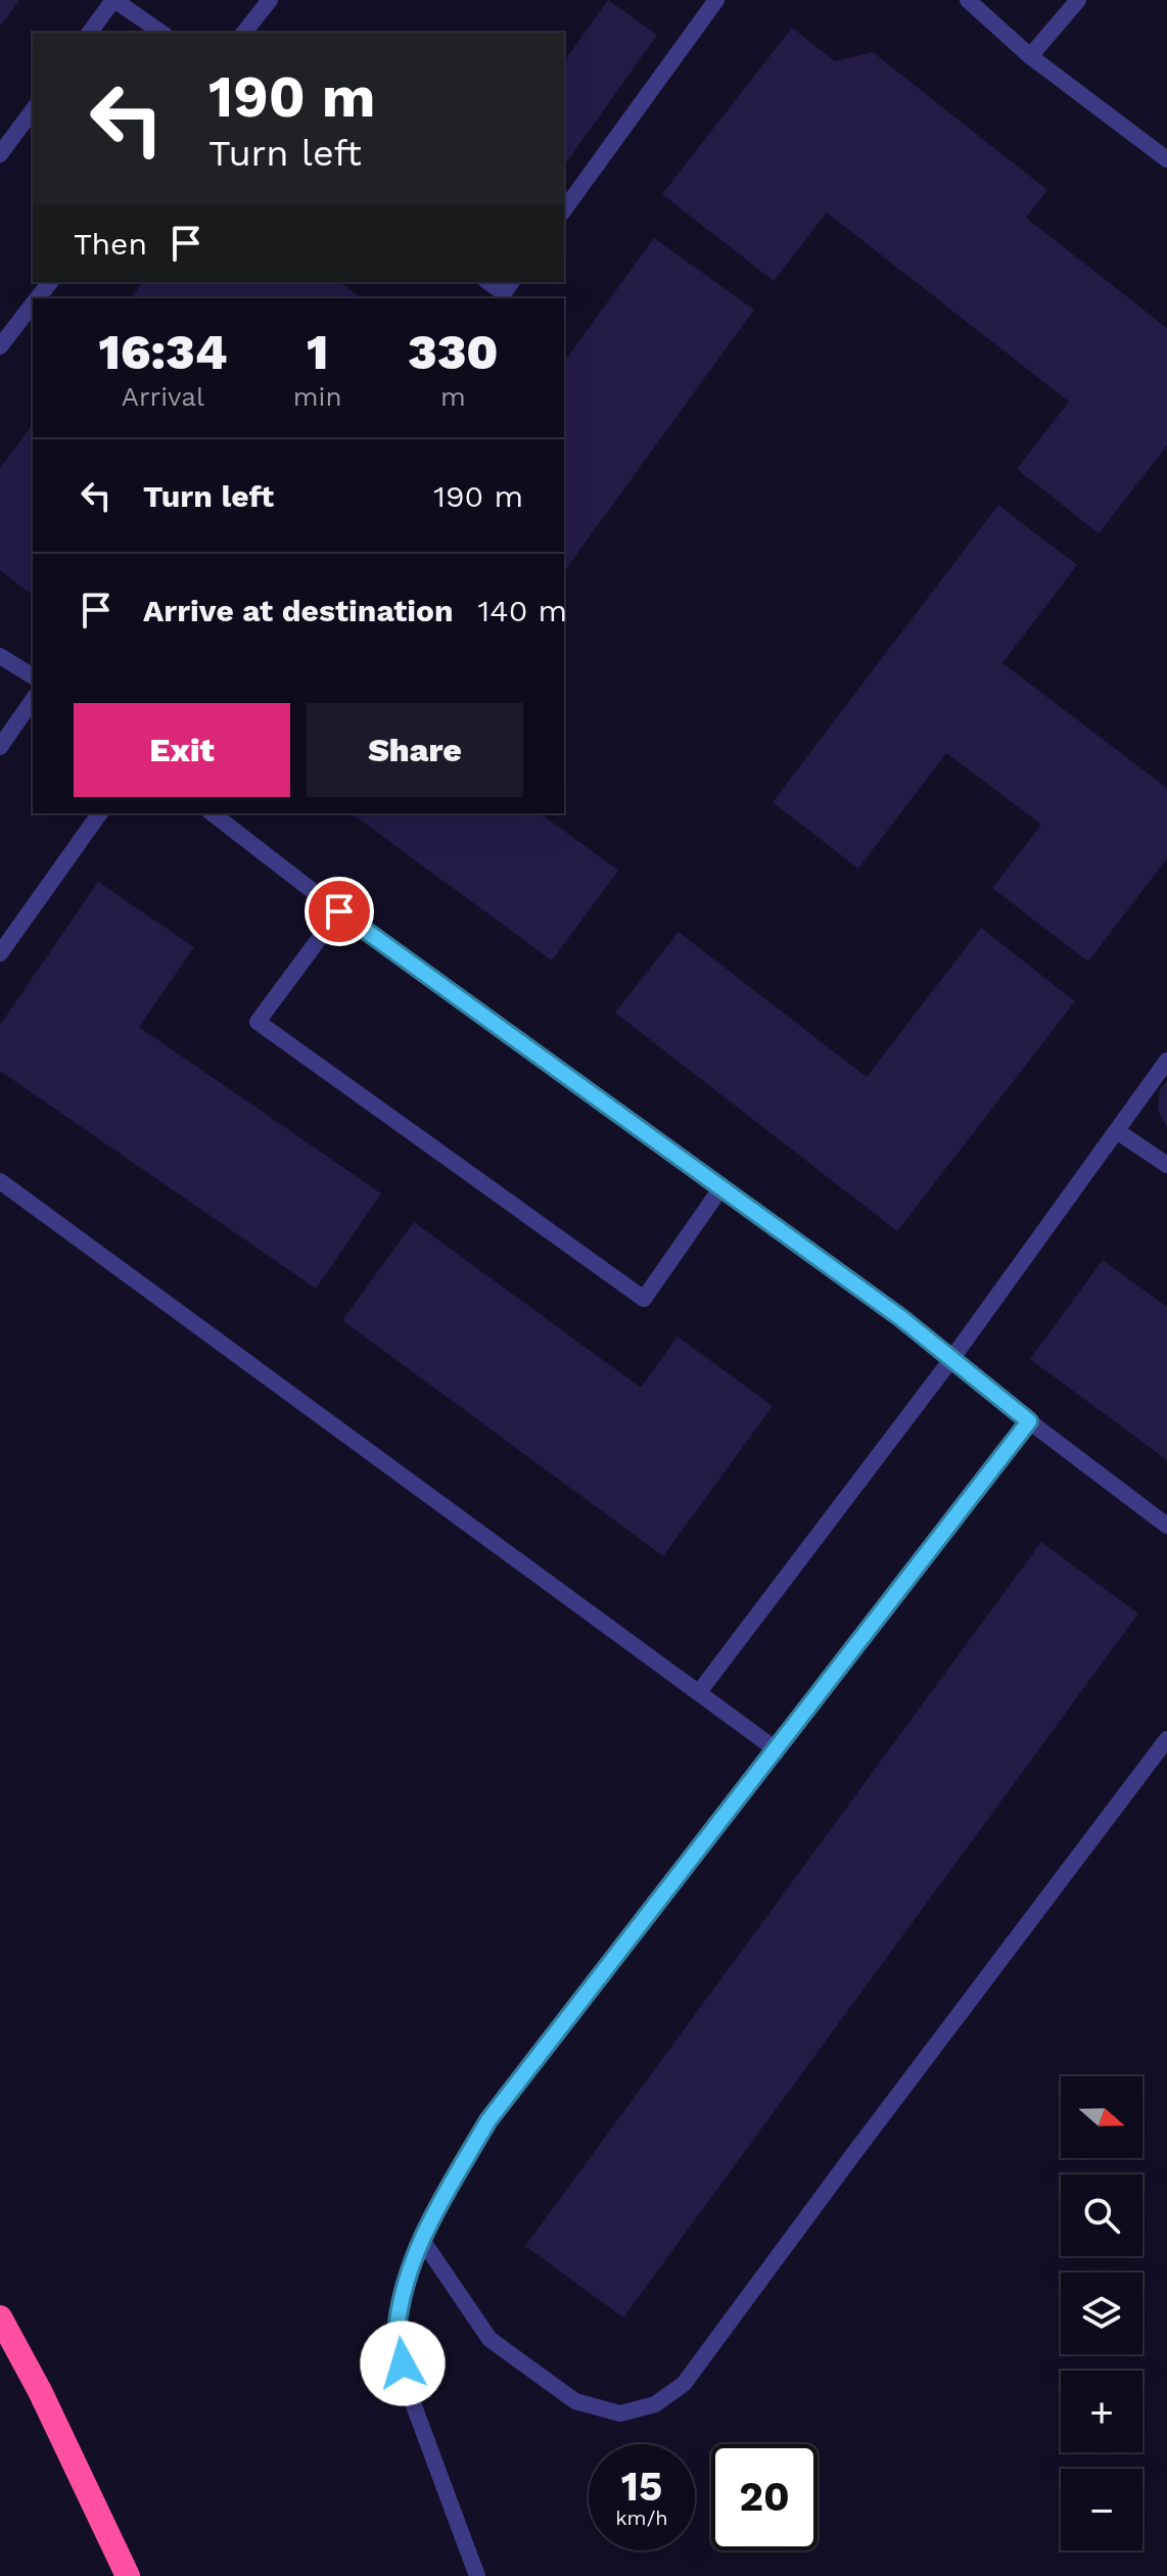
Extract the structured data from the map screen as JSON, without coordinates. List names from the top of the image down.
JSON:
{
  "north": "right",
  "page": {
    "turn": ["190 m", "Turn left"],
    "then": "Then",
    "eta": [
      "16:34",
      "Arrival",
      "1",
      "min",
      "330",
      "m"
    ],
    "list": [
      {
        "name": "Turn left",
        "value": "190 m"
      },
      {
        "name": "Arrive at destination",
        "value": "140 m"
      }
    ],
    "buttons": ["Exit", "Share"],
    "map_buttons": ["+", "−"],
    "speed": "15 km/h",
    "limit": "20"
  }
}
